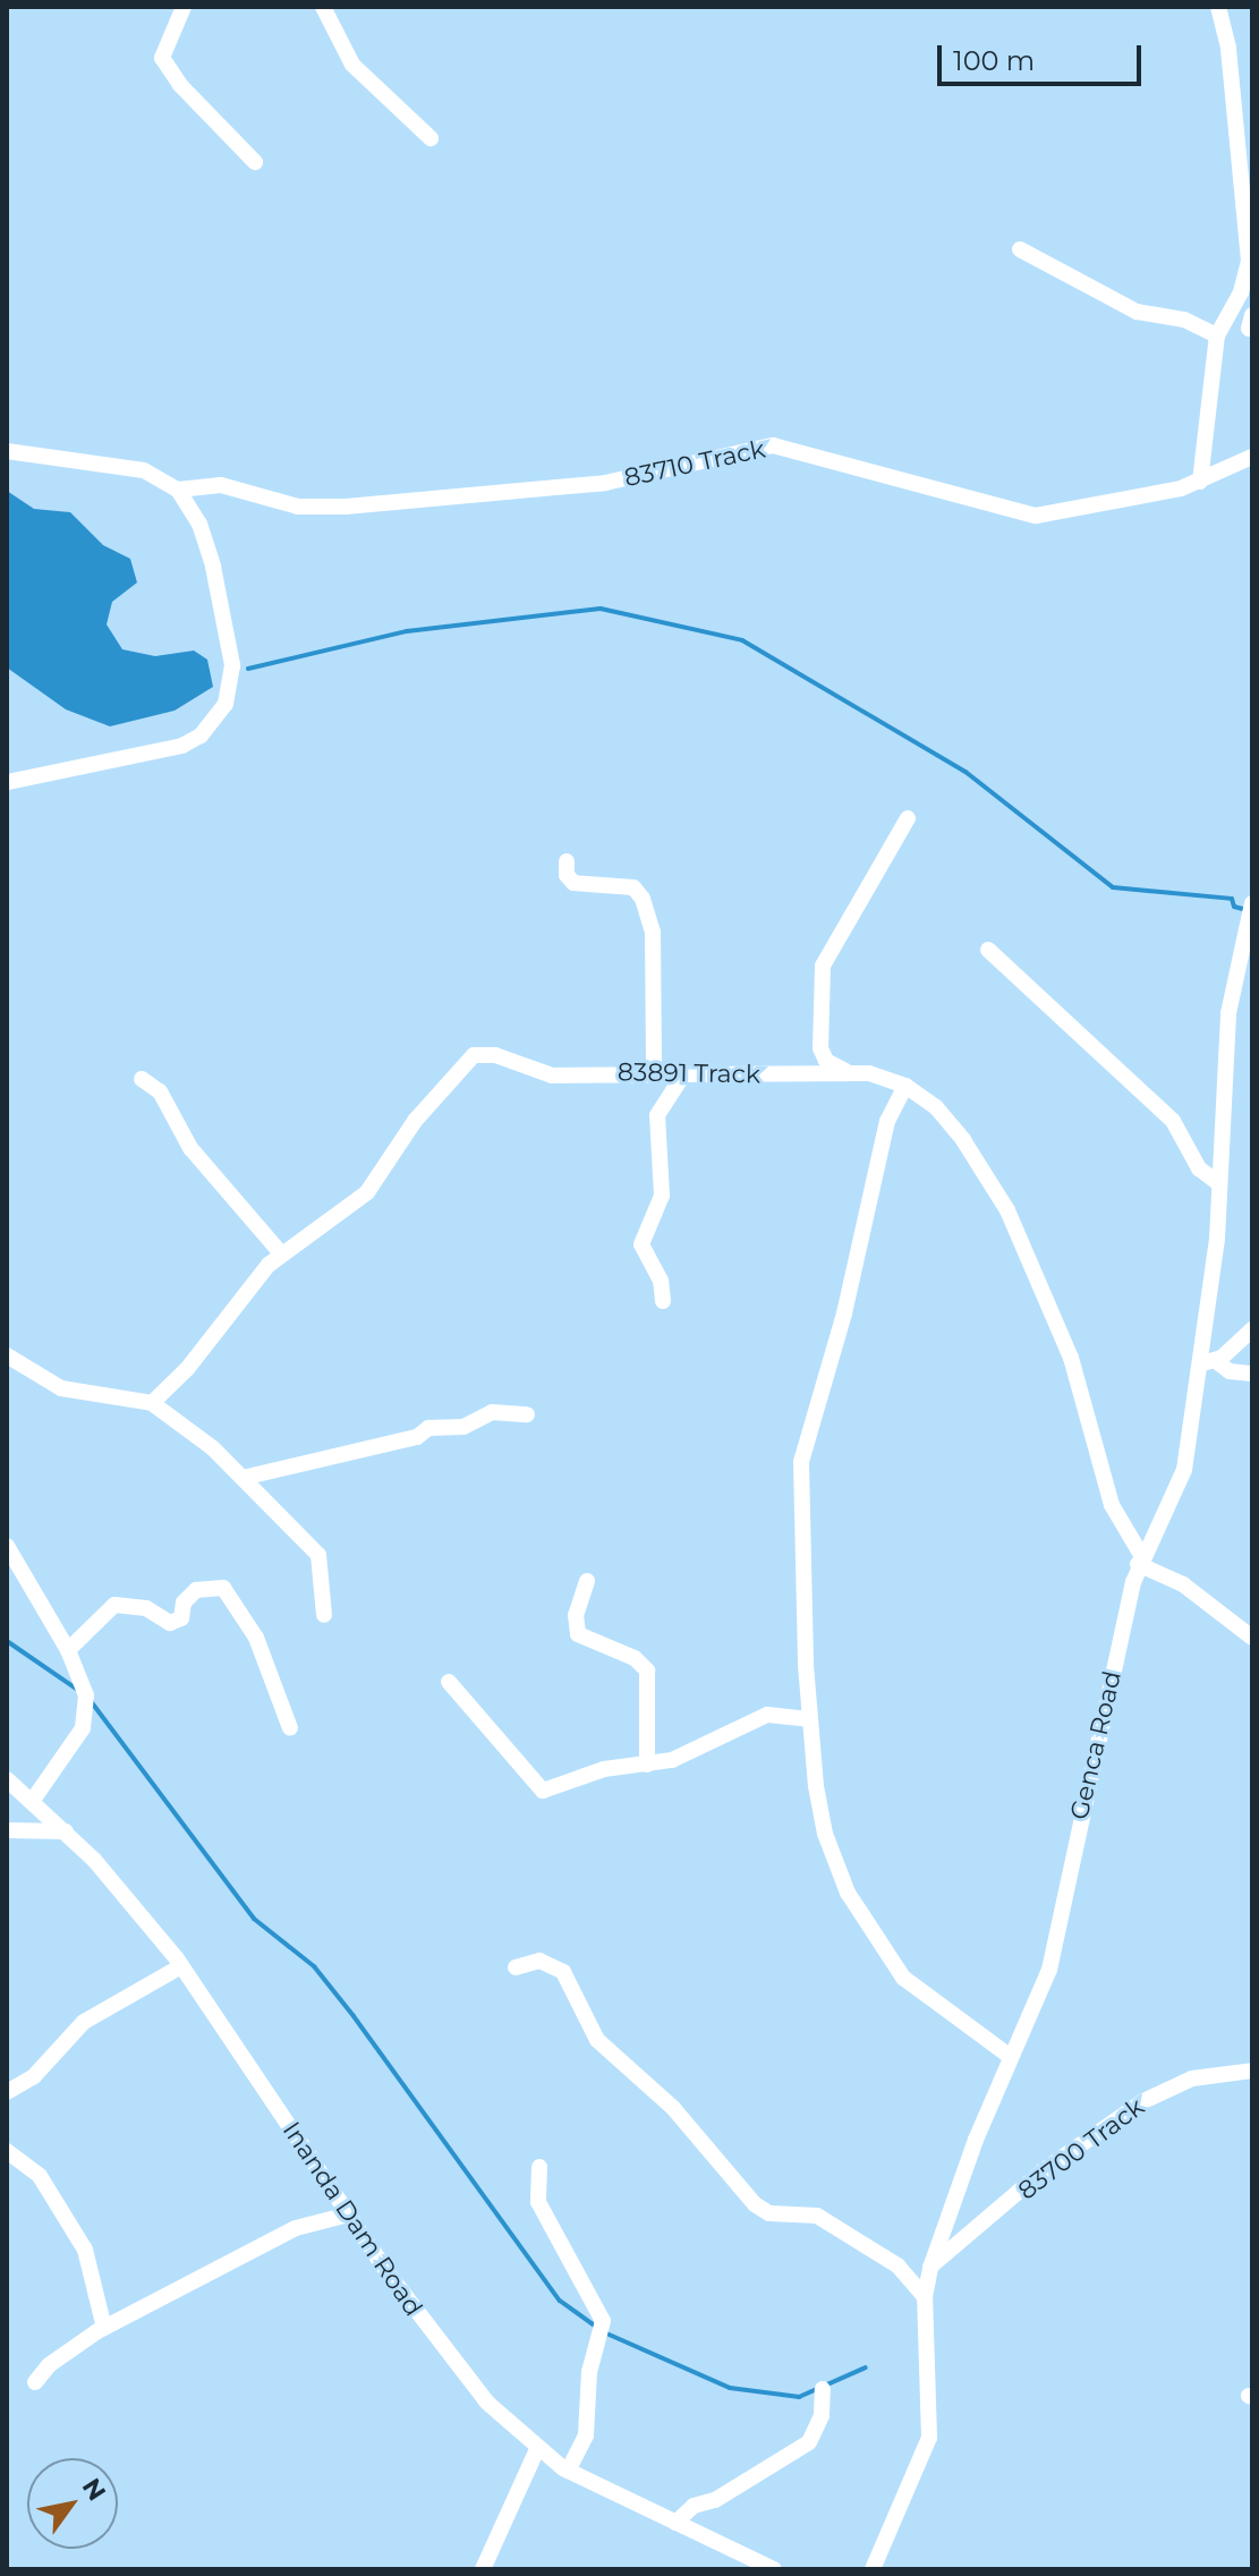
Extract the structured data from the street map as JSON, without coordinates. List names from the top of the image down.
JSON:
{
  "streets": {
    "street": [
      "83710 Track",
      "83891 Track",
      "Genca Road",
      "83700 Track",
      "Inanda Dam Road"
    ]
  },
  "crossings": [
    ["83891 Track", "Genca Road"],
    ["Genca Road", "83700 Track"]
  ],
  "scale_bar": "100 m",
  "north": "top right"
}
